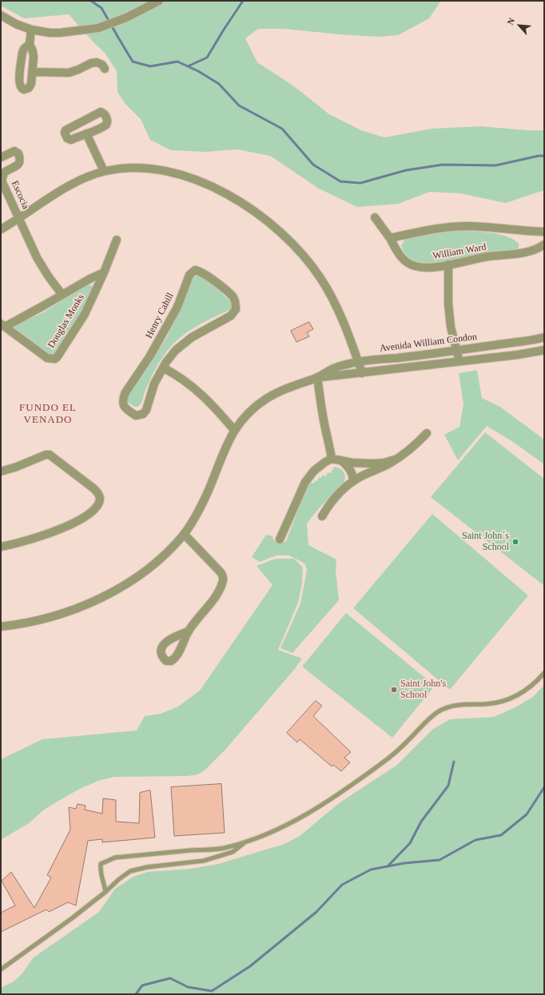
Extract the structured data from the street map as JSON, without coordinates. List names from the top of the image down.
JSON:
{
  "streets": {
    "street": [
      "Escocia",
      "William Ward",
      "Henry Cahill",
      "Douglas Monks",
      "Avenida William Condon"
    ]
  },
  "crossings": [
    ["Escocia", "Douglas Monks"]
  ],
  "districts": ["FUNDO EL VENADO"],
  "places": ["Saint John´s School", "Saint John's School"],
  "north": "top left"
}
